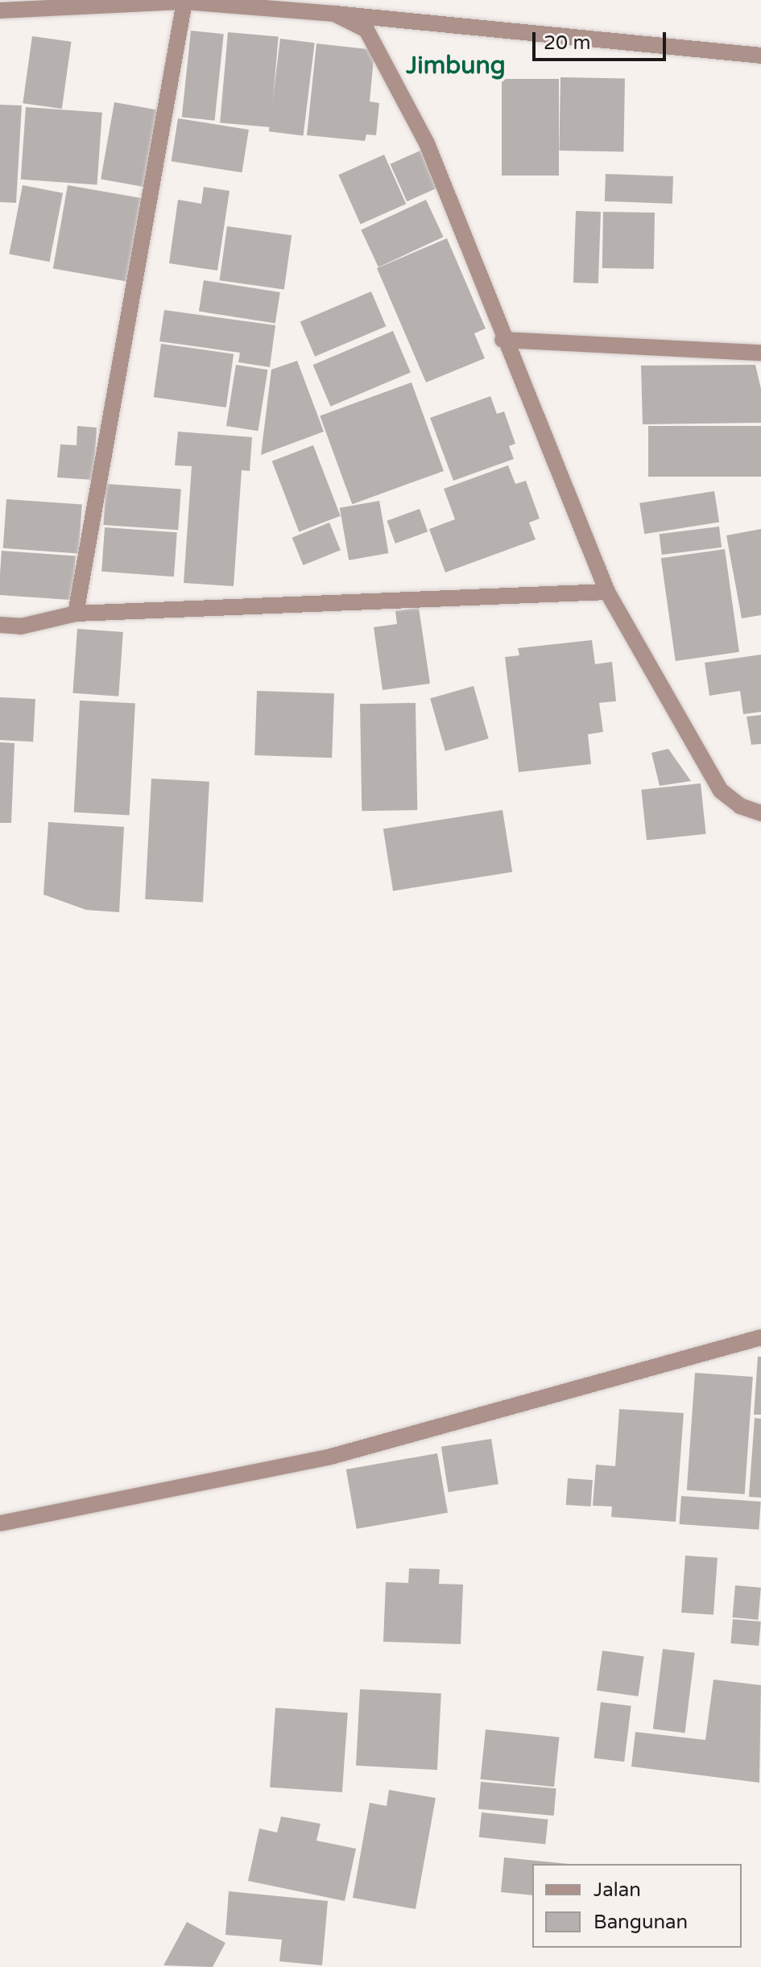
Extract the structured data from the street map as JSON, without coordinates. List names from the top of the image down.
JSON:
{
  "districts": ["Jimbung"],
  "legend": ["Jalan", "Bangunan"],
  "scale_bar": "20 m"
}
